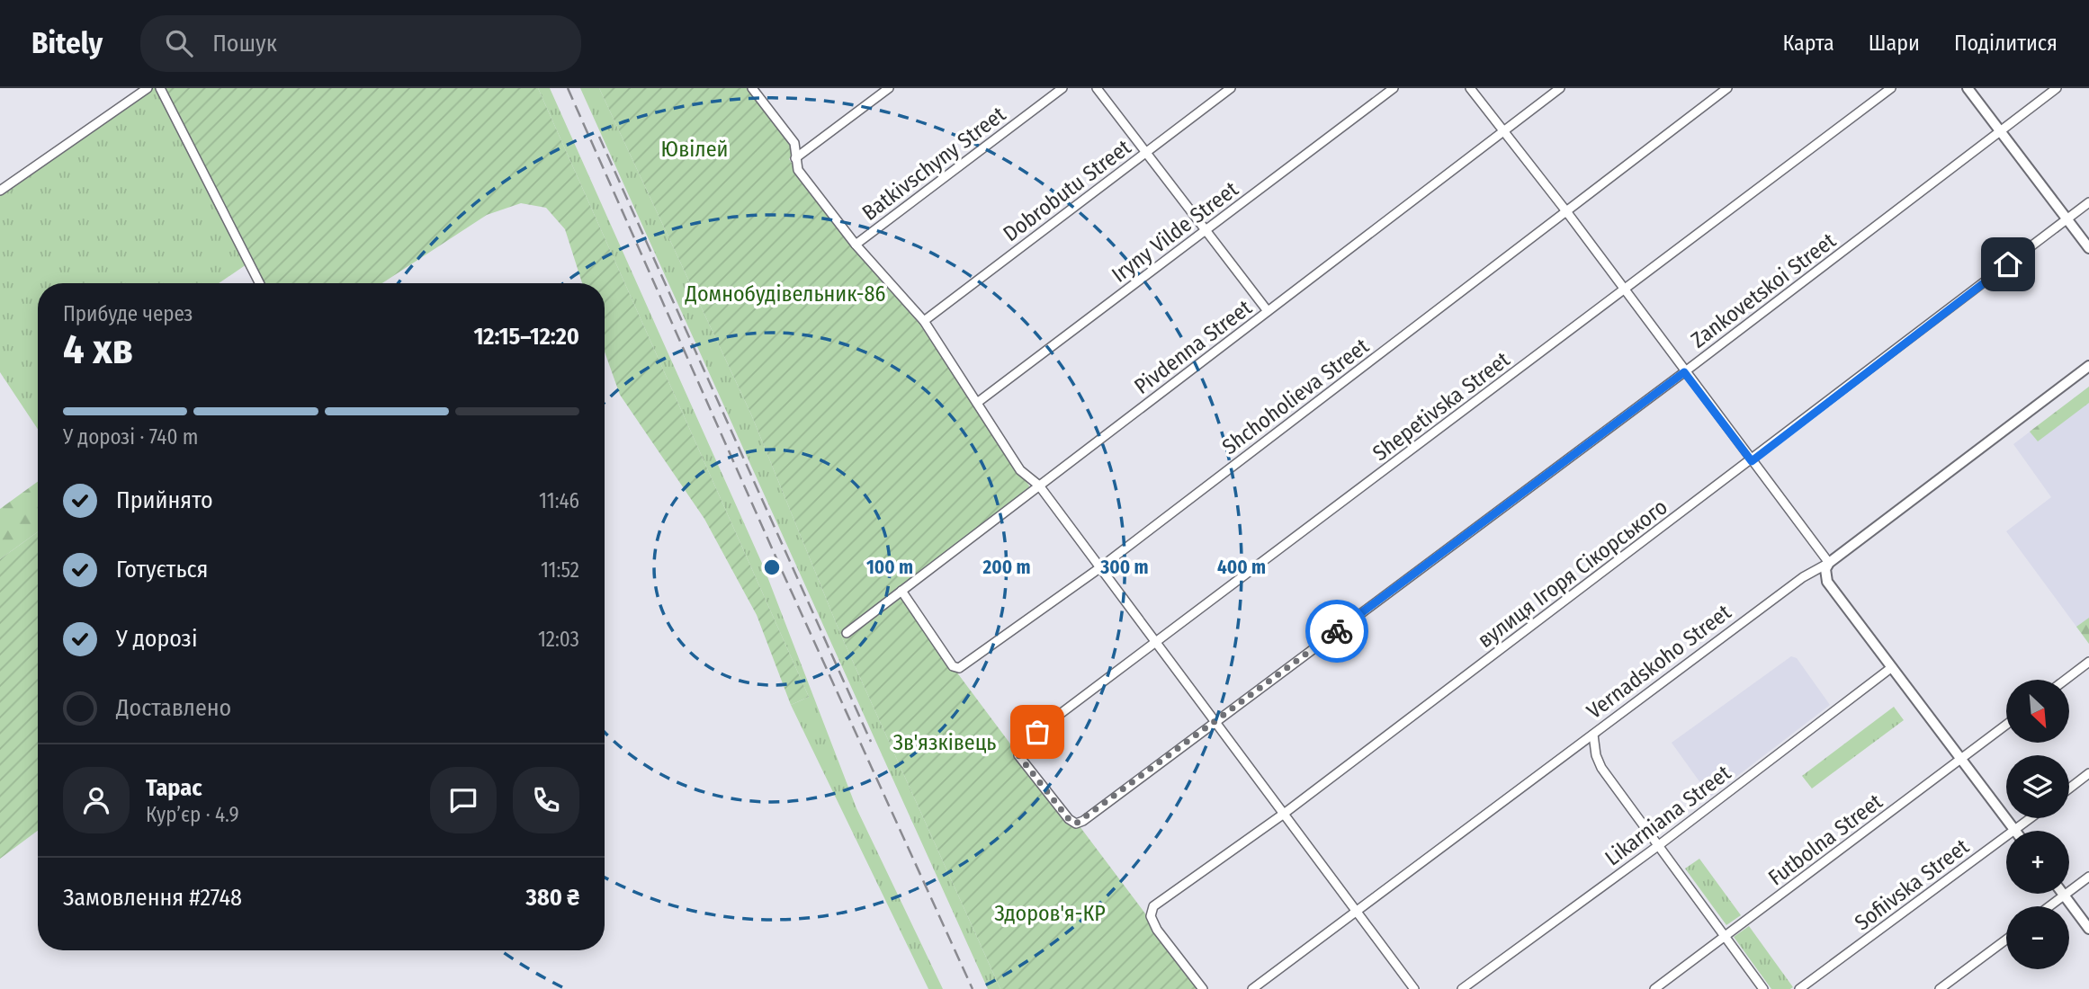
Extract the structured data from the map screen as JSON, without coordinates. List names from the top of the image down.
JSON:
{
  "streets": {
    "street": [
      "Batkivschyny Street",
      "Dobrobutu Street",
      "Iryny Vilde Street",
      "Zankovetskoi Street",
      "Pivdenna Street",
      "Shchoholieva Street",
      "Shepetivska Street",
      "вулиця Ігоря Сікорського",
      "Vernadskoho Street",
      "Likarniana Street",
      "Futbolna Street",
      "Sofiivska Street"
    ]
  },
  "crossings": [
    ["Zankovetskoi Street", "Shepetivska Street"],
    ["Pivdenna Street", "Shchoholieva Street"]
  ],
  "parks": [
    "Ювілей",
    "Домнобудівельник-86",
    "Зв'язківець",
    "Здоров'я-КР"
  ],
  "north": "bottom right",
  "page": {
    "header": "Bitely",
    "search": "Пошук",
    "nav": ["Карта", "Шари", "Поділитися"],
    "heading": ["4 хв", "Прибуде через", "12:15–12:20"],
    "panel": [
      "Тарас",
      "Кур’єр · 4.9",
      "Замовлення #2748",
      "380 ₴"
    ],
    "bar": "У дорозі · 740 m",
    "list": [
      ["Прийнято", "11:46"],
      ["Готується", "11:52"],
      ["У дорозі", "12:03"],
      "Доставлено"
    ],
    "map_buttons": ["+", "−"]
  },
  "rings": [
    "100 m",
    "200 m",
    "300 m",
    "400 m"
  ]
}
